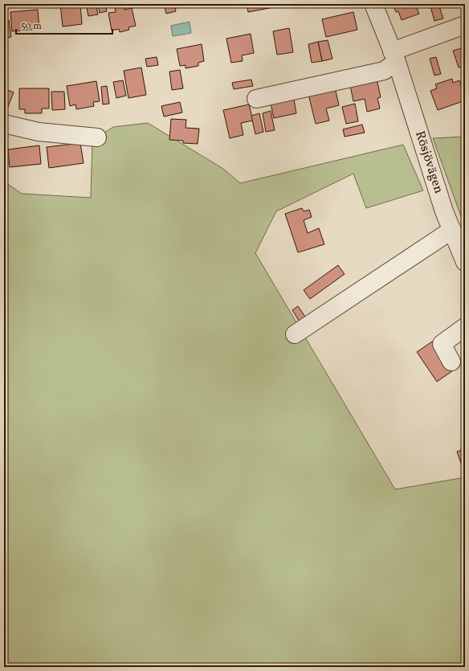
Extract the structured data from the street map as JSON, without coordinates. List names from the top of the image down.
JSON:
{
  "streets": {
    "street": ["Rösjövägen"]
  },
  "scale_bar": "50 m"
}
